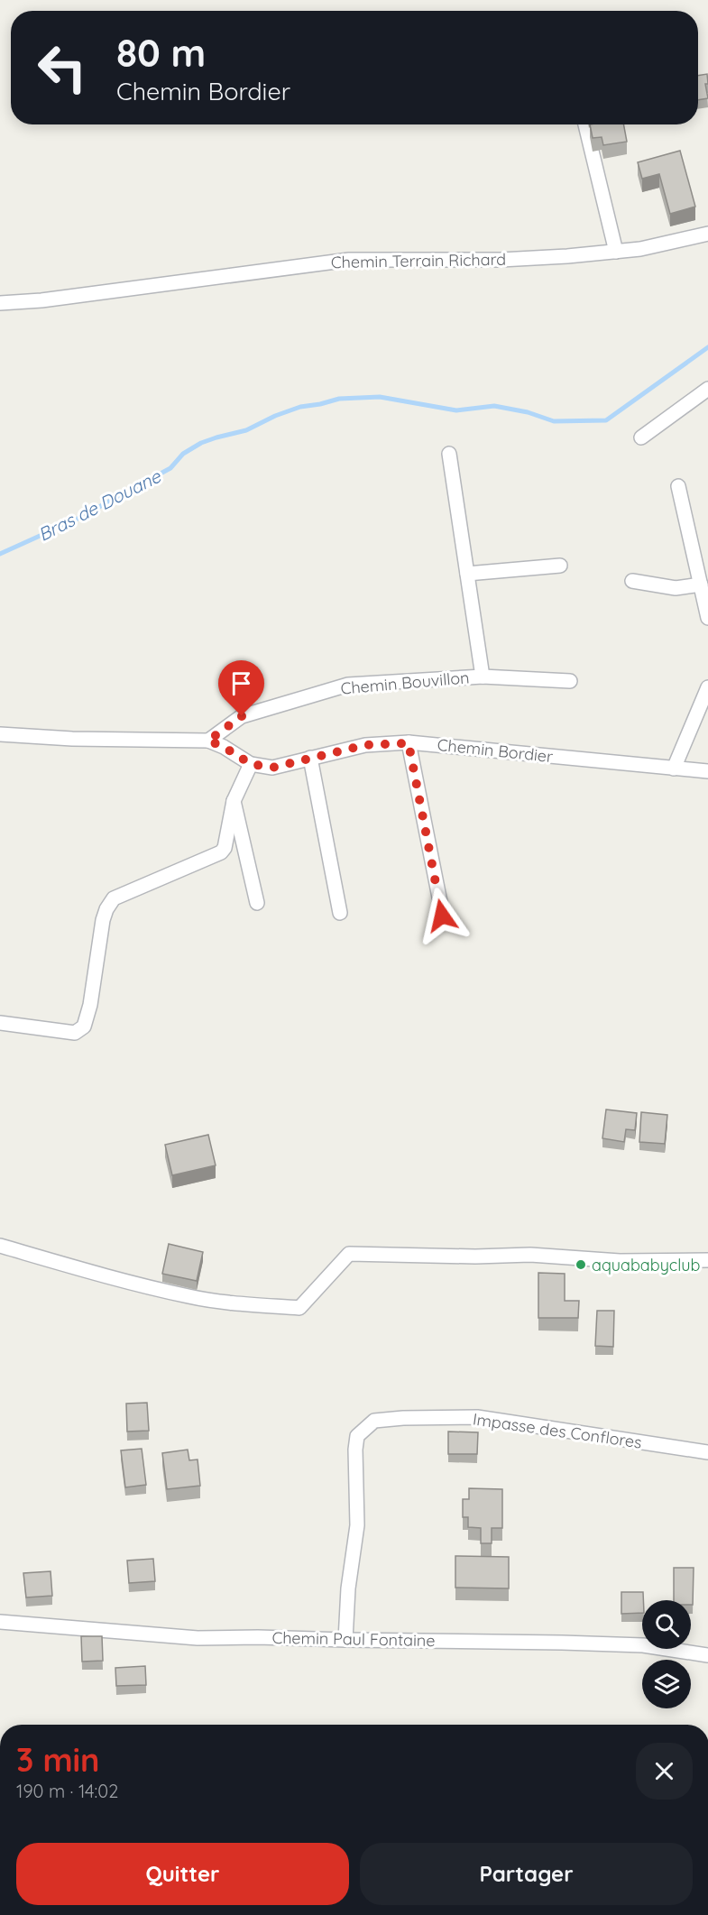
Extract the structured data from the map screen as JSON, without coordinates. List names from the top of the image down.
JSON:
{
  "streets": {
    "street": [
      "Chemin Terrain Richard",
      "Chemin Bouvillon",
      "Chemin Bordier",
      "Impasse des Conflores",
      "Chemin Paul Fontaine"
    ]
  },
  "crossings": [
    ["Chemin Bouvillon", "Chemin Bordier"],
    ["Impasse des Conflores", "Chemin Paul Fontaine"]
  ],
  "water": ["Bras de Douane"],
  "places": ["aquababyclub"],
  "page": {
    "turn": ["80 m", "Chemin Bordier"],
    "heading": ["3 min", "190 m · 14:02"],
    "buttons": ["Quitter", "Partager"]
  }
}
